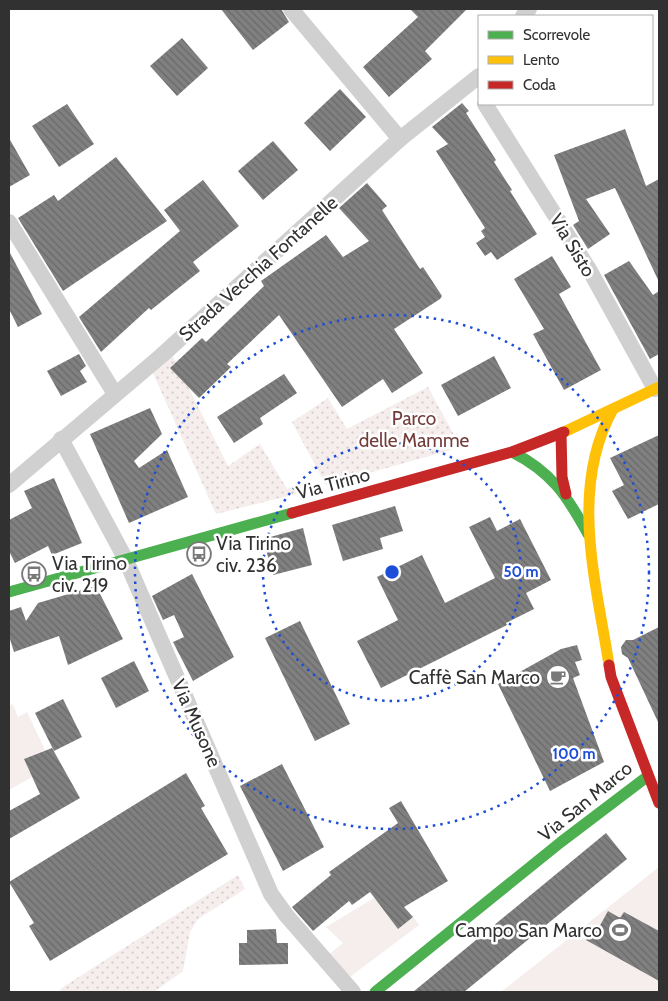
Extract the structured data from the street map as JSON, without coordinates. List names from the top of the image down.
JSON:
{
  "streets": {
    "street": [
      "Via Sisto",
      "Strada Vecchia Fontanelle",
      "Via Tirino",
      "Via Musone",
      "Via San Marco"
    ]
  },
  "crossings": [
    ["Via Sisto", "Via Tirino"],
    ["Strada Vecchia Fontanelle", "Via Musone"],
    ["Via Tirino", "Via Musone"],
    ["Via Tirino", "Via San Marco"]
  ],
  "parks": ["Parco delle Mamme"],
  "places": {
    "bus stop": ["Via Tirino civ. 236", "Via Tirino civ. 219"],
    "cafe": ["Caffè San Marco"],
    "sports": ["Campo San Marco"]
  },
  "legend": ["Scorrevole", "Lento", "Coda"],
  "rings": ["50 m", "100 m"]
}
